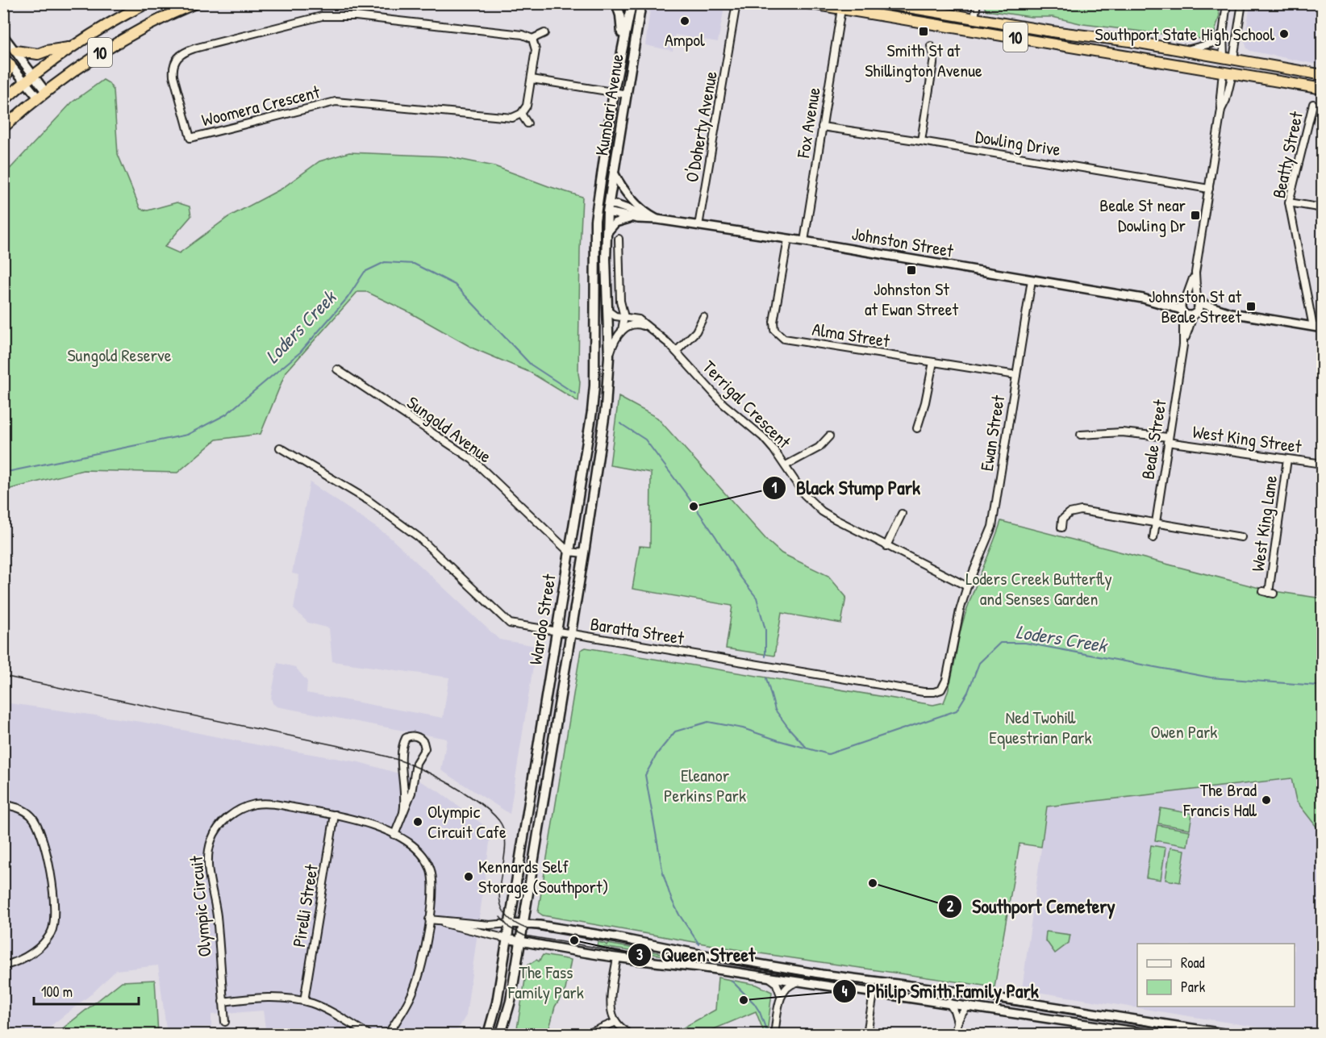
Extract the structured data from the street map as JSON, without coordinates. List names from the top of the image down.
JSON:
{
  "streets": {
    "highway": ["10"],
    "main road": ["Kumbari Avenue", "Wardoo Street"],
    "street": [
      "Woomera Crescent",
      "Fox Avenue",
      "O'Doherty Avenue",
      "Dowling Drive",
      "Beatty Street",
      "Johnston Street",
      "Alma Street",
      "Terrigal Crescent",
      "Sungold Avenue",
      "Ewan Street",
      "West King Street",
      "Beale Street",
      "West King Lane",
      "Baratta Street",
      "Pirelli Street",
      "Olympic Circuit"
    ]
  },
  "crossings": [
    ["10", "Fox Avenue"],
    ["Kumbari Avenue", "Johnston Street"],
    ["Kumbari Avenue", "Wardoo Street"],
    ["Fox Avenue", "Dowling Drive"],
    ["Fox Avenue", "Johnston Street"],
    ["O'Doherty Avenue", "Johnston Street"],
    ["Johnston Street", "Alma Street"],
    ["Johnston Street", "Ewan Street"],
    ["Johnston Street", "Beale Street"],
    ["Johnston Street", "Wardoo Street"],
    ["Alma Street", "Ewan Street"],
    ["Terrigal Crescent", "Ewan Street"],
    ["Terrigal Crescent", "Wardoo Street"],
    ["Terrigal Crescent", "Baratta Street"],
    ["Sungold Avenue", "Wardoo Street"],
    ["Ewan Street", "Baratta Street"],
    ["West King Street", "Beale Street"],
    ["West King Street", "West King Lane"],
    ["Wardoo Street", "Baratta Street"],
    ["Pirelli Street", "Olympic Circuit"]
  ],
  "water": ["Loders Creek"],
  "parks": [
    "Sungold Reserve",
    "Loders Creek Butterfly and Senses Garden",
    "Ned Twohill Equestrian Park",
    "Owen Park",
    "Eleanor Perkins Park",
    "The Fass Family Park"
  ],
  "places": {
    "other": [
      "Ampol",
      "Southport State High School",
      "Black Stump Park",
      "The Brad Francis Hall",
      "Olympic Circuit Cafe",
      "Kennards Self Storage (Southport)",
      "Southport Cemetery",
      "Queen Street",
      "Philip Smith Family Park"
    ],
    "transit": [
      "Smith St at Shillington Avenue",
      "Beale St near Dowling Dr",
      "Johnston St at Ewan Street",
      "Johnston St at Beale Street"
    ]
  },
  "legend": ["Road", "Park"],
  "scale_bar": "100 m"
}
